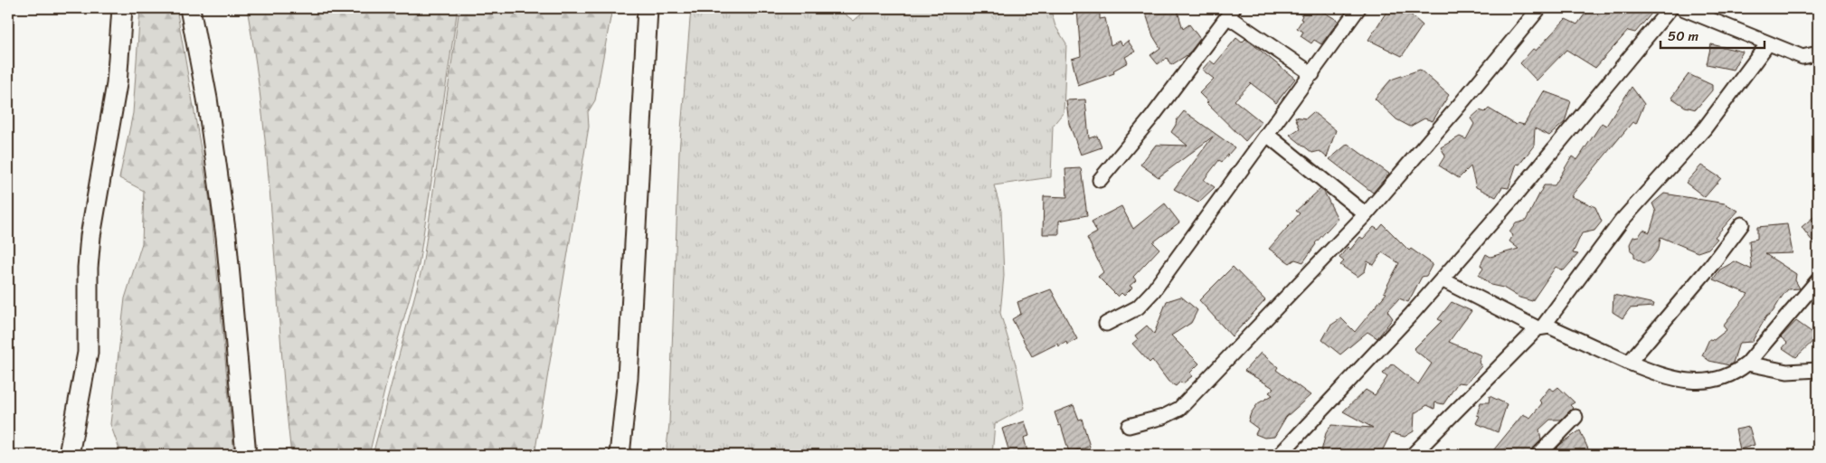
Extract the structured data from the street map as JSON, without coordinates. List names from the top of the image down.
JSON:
{
  "scale_bar": "50 m"
}
